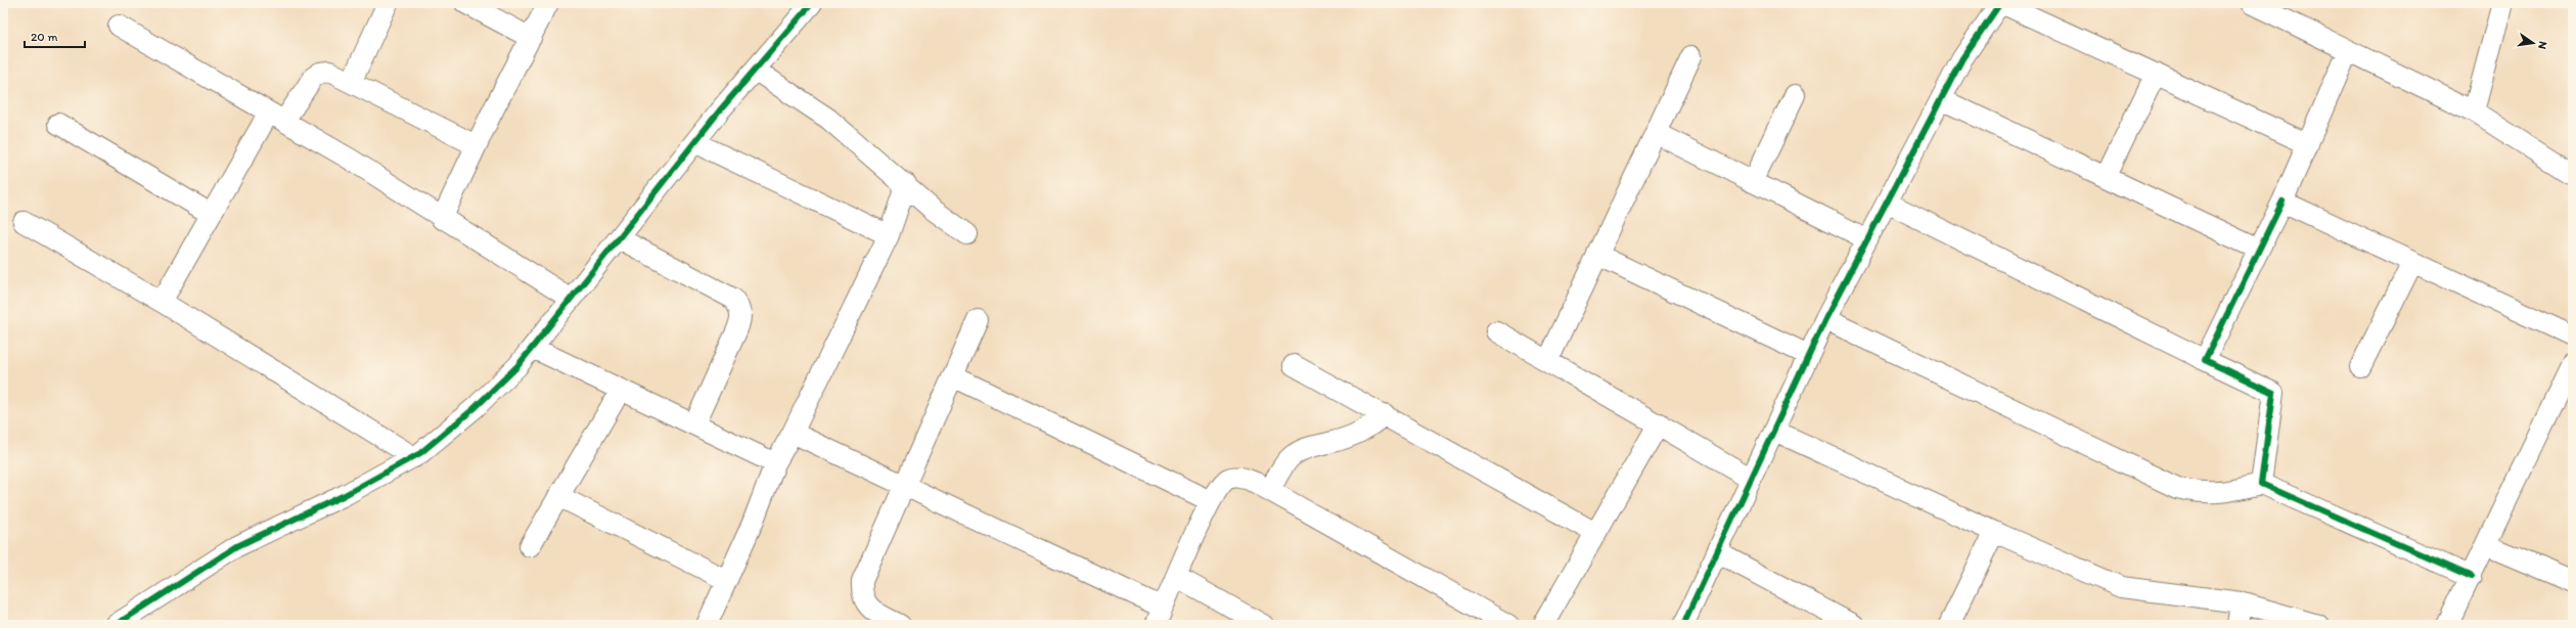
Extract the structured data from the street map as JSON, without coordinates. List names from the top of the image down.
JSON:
{
  "scale_bar": "20 m",
  "north": "right"
}
